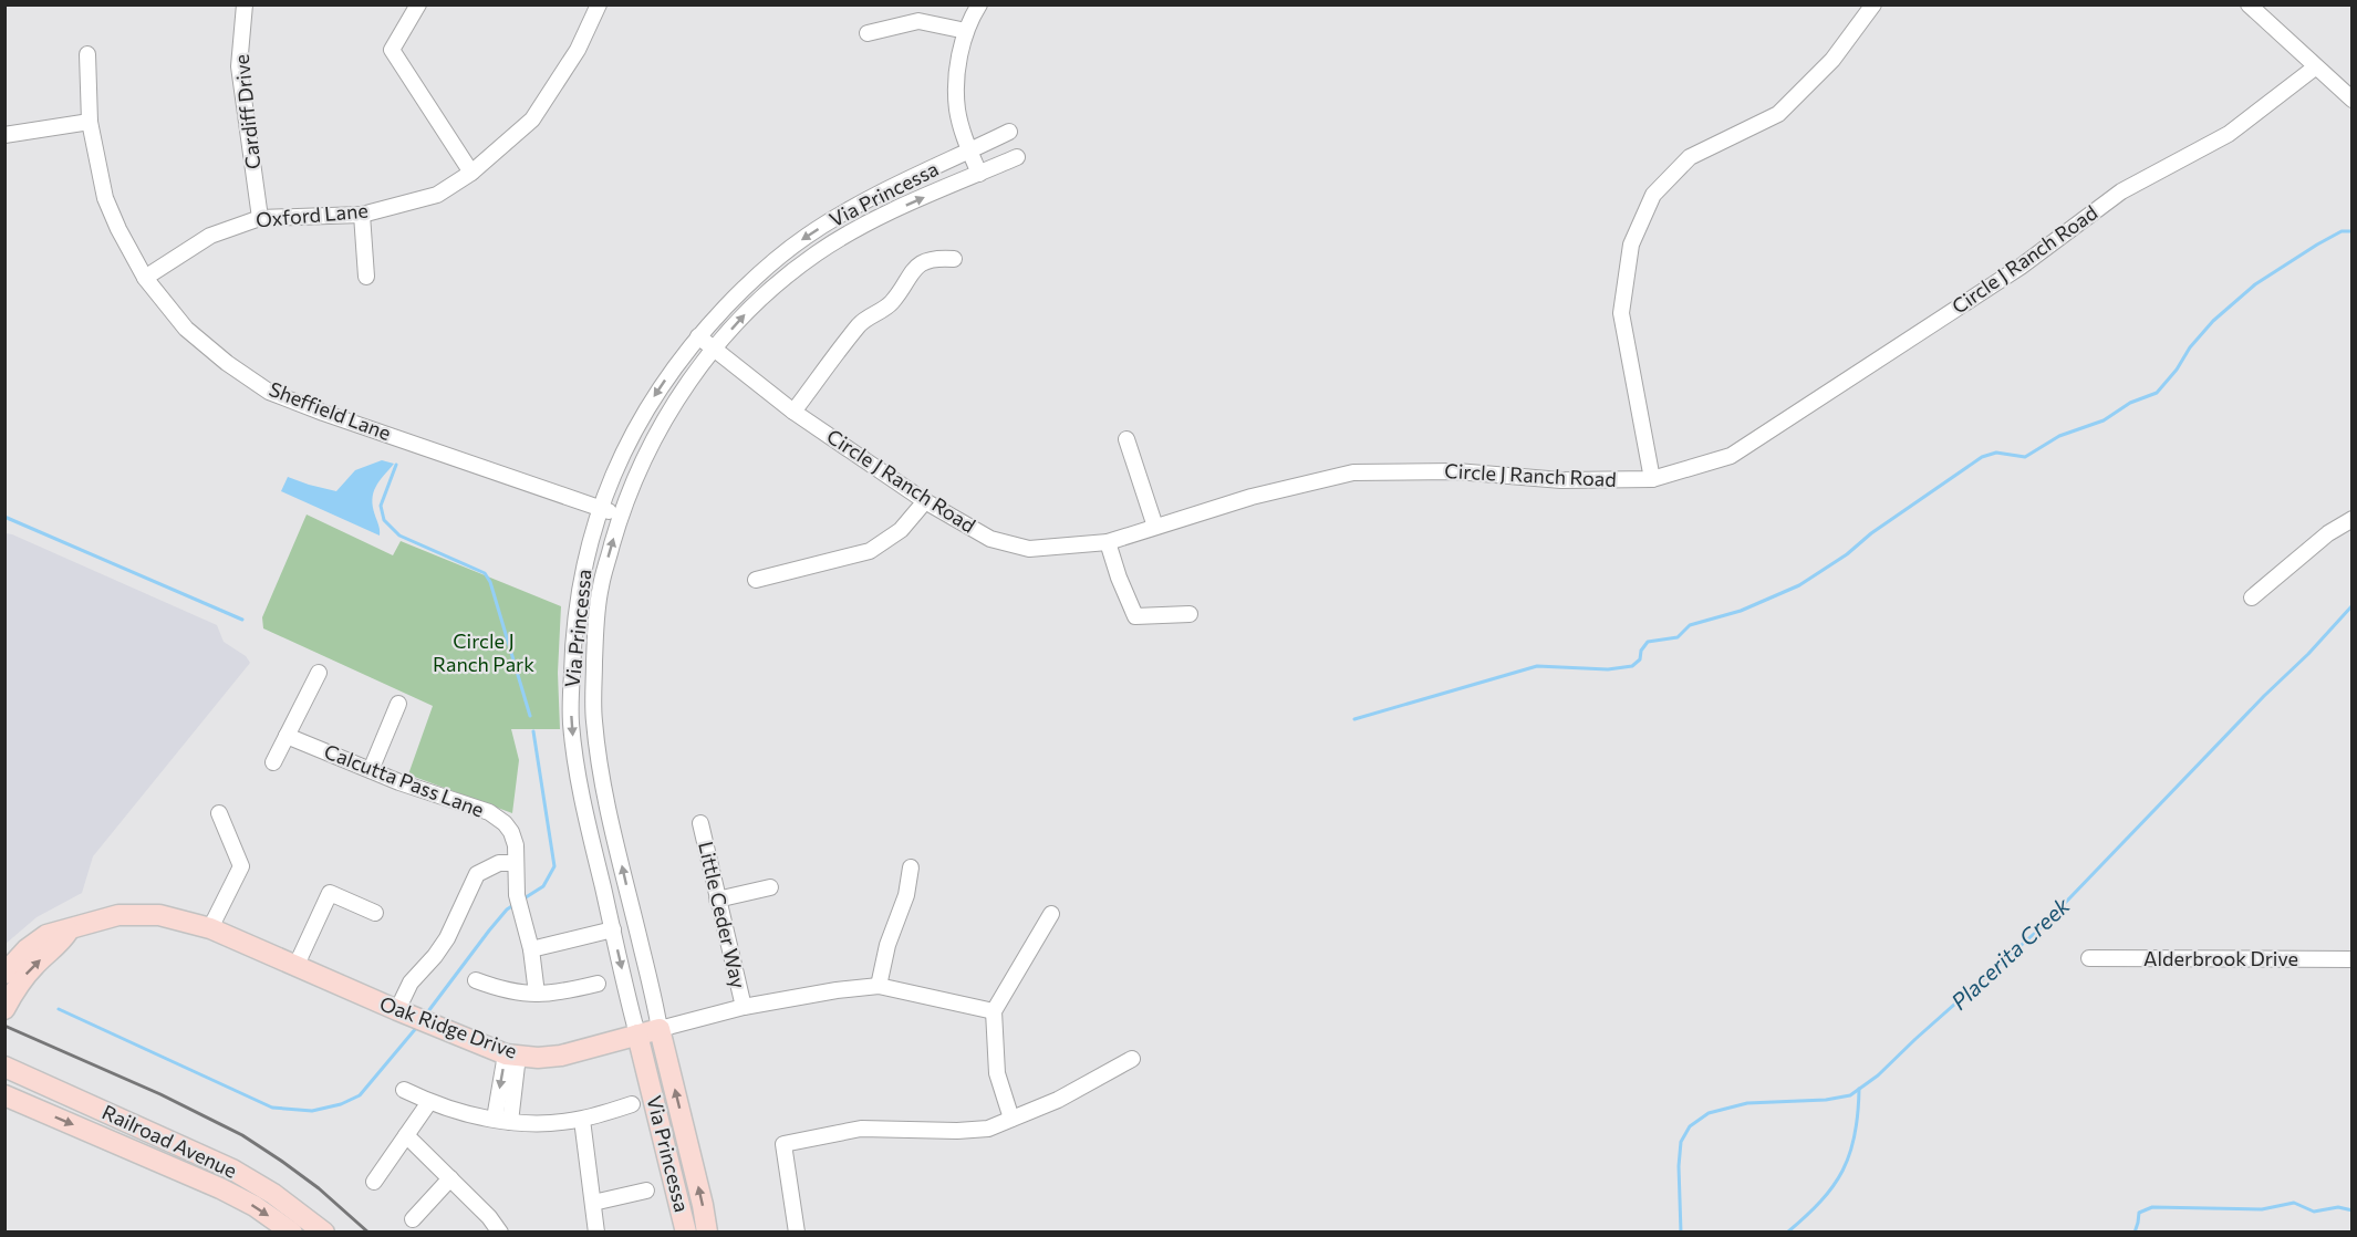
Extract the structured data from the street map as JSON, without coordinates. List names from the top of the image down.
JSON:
{
  "streets": {
    "main road": ["Via Princessa", "Oak Ridge Drive", "Railroad Avenue"],
    "street": [
      "Cardiff Drive",
      "Oxford Lane",
      "Circle J Ranch Road",
      "Sheffield Lane",
      "Calcutta Pass Lane",
      "Little Ceder Way",
      "Alderbrook Drive"
    ]
  },
  "crossings": [
    ["Cardiff Drive", "Oxford Lane"],
    ["Via Princessa", "Circle J Ranch Road"],
    ["Via Princessa", "Sheffield Lane"],
    ["Via Princessa", "Oak Ridge Drive"],
    ["Oxford Lane", "Sheffield Lane"],
    ["Little Ceder Way", "Oak Ridge Drive"]
  ],
  "water": ["Placerita Creek"],
  "parks": ["Circle J Ranch Park"]
}
